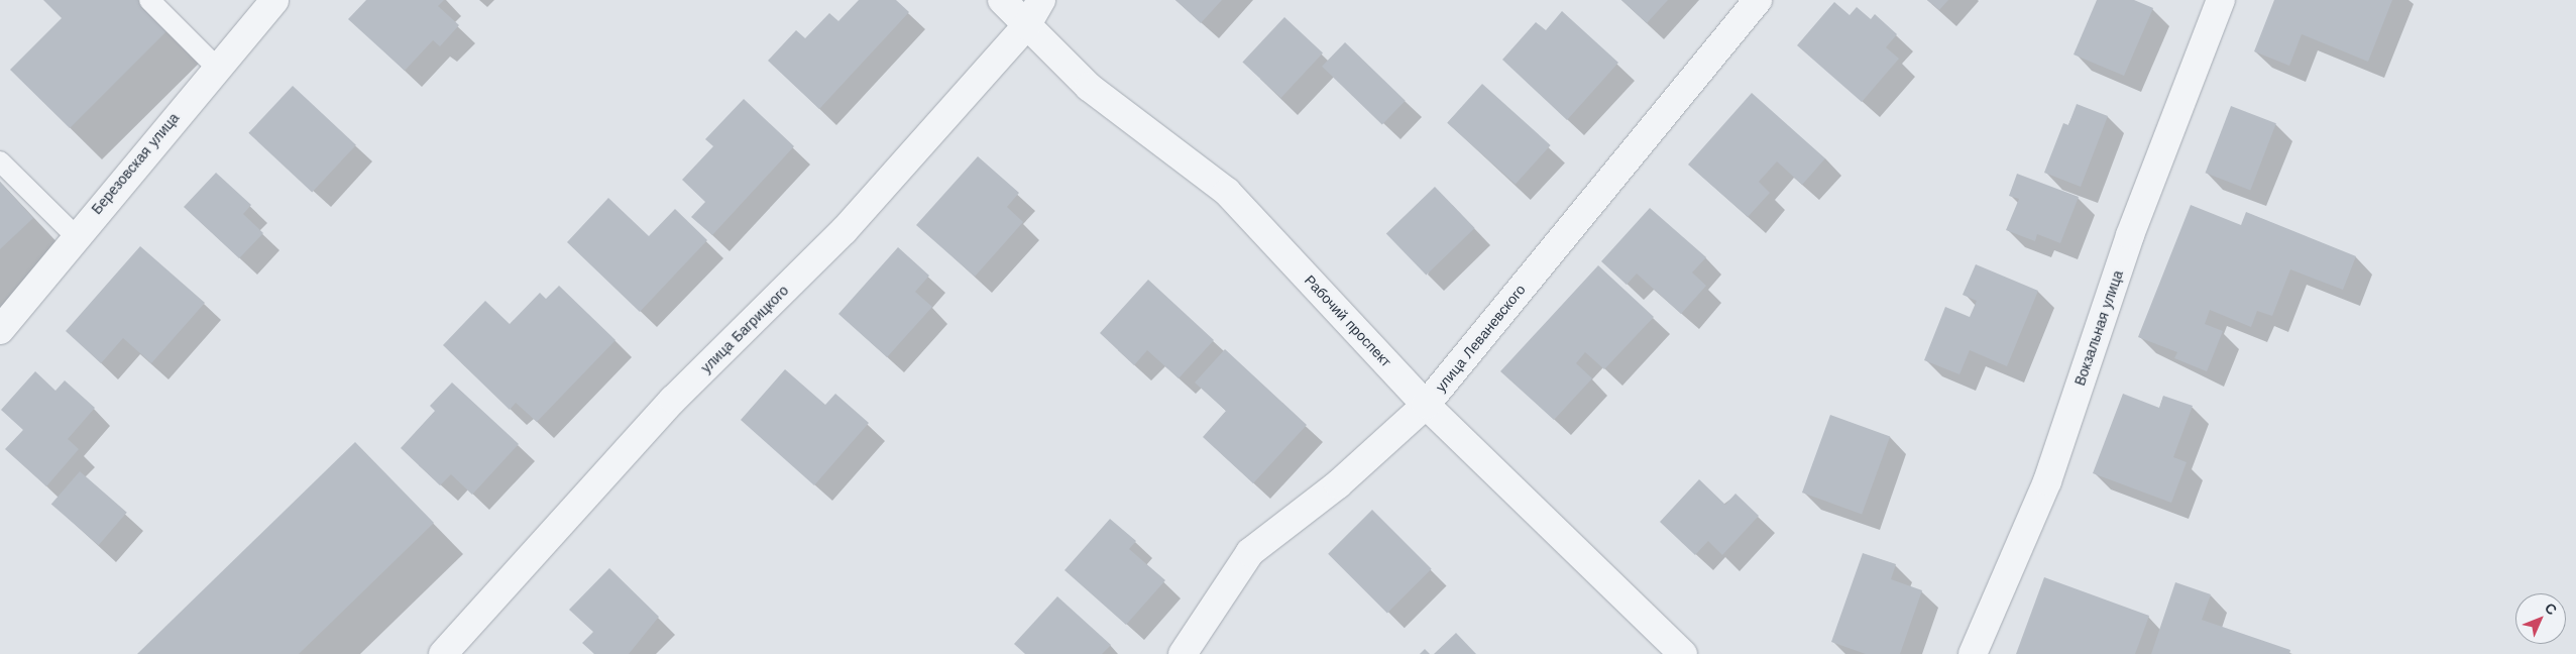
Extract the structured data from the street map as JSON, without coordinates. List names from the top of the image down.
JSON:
{
  "streets": {
    "street": [
      "Березовская улица",
      "Рабочий проспект",
      "Вокзальная улица",
      "улица Багрицкого",
      "улица Леваневского"
    ]
  },
  "crossings": [
    ["Рабочий проспект", "улица Багрицкого"],
    ["Рабочий проспект", "улица Леваневского"]
  ],
  "north": "top right"
}
